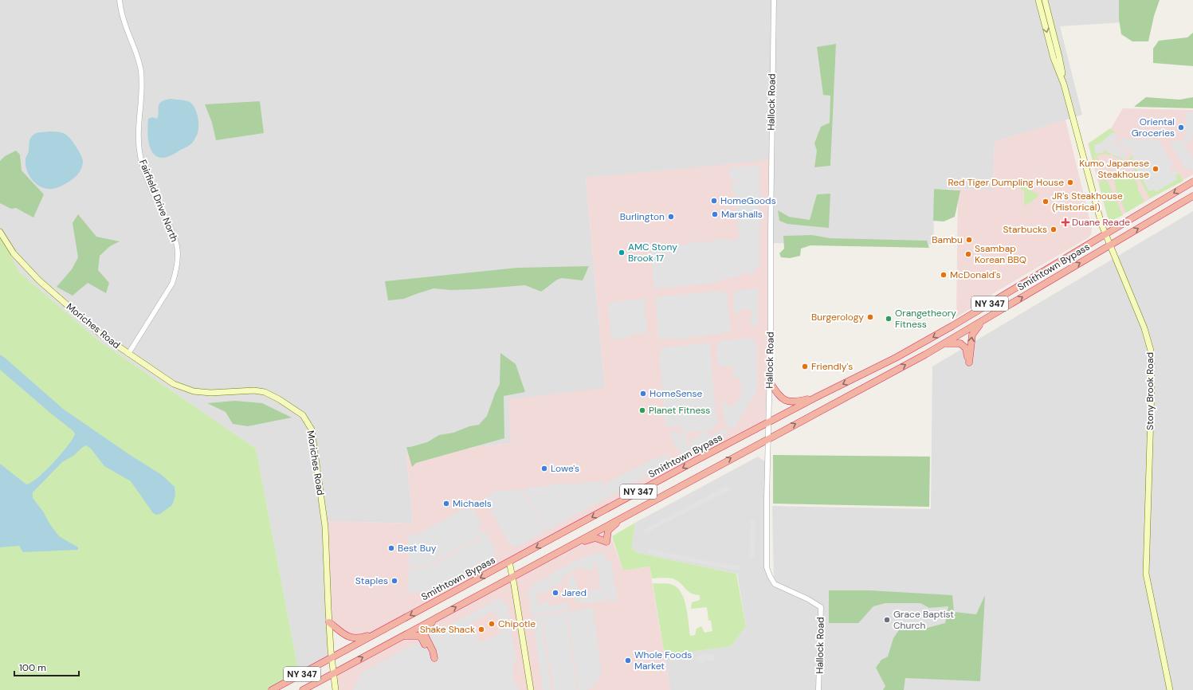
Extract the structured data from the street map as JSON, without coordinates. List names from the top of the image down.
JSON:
{
  "streets": {
    "highway": ["Smithtown Bypass", "NY 347"],
    "main road": ["Moriches Road", "Stony Brook Road"],
    "street": ["Hallock Road", "Fairfield Drive North"]
  },
  "crossings": [
    ["Hallock Road", "Smithtown Bypass"],
    ["Fairfield Drive North", "Moriches Road"],
    ["Smithtown Bypass", "NY 347"],
    ["Smithtown Bypass", "Moriches Road"],
    ["Smithtown Bypass", "Stony Brook Road"],
    ["NY 347", "Stony Brook Road"]
  ],
  "places": {
    "other": [
      "Oriental Groceries",
      "Kumo Japanese Steakhouse",
      "Red Tiger Dumpling House",
      "HomeGoods",
      "JR's Steakhouse (Historical)",
      "Marshalls",
      "Burlington",
      "Starbucks",
      "Bambu",
      "AMC Stony Brook 17",
      "Ssambap Korean BBQ",
      "McDonald's",
      "Burgerology",
      "Orangetheory Fitness",
      "Friendly's",
      "HomeSense",
      "Planet Fitness",
      "Lowe's",
      "Michaels",
      "Best Buy",
      "Staples",
      "Jared",
      "Grace Baptist Church",
      "Chipotle",
      "Shake Shack",
      "Whole Foods Market"
    ],
    "health": ["Duane Reade"]
  },
  "scale_bar": "100 m"
}
